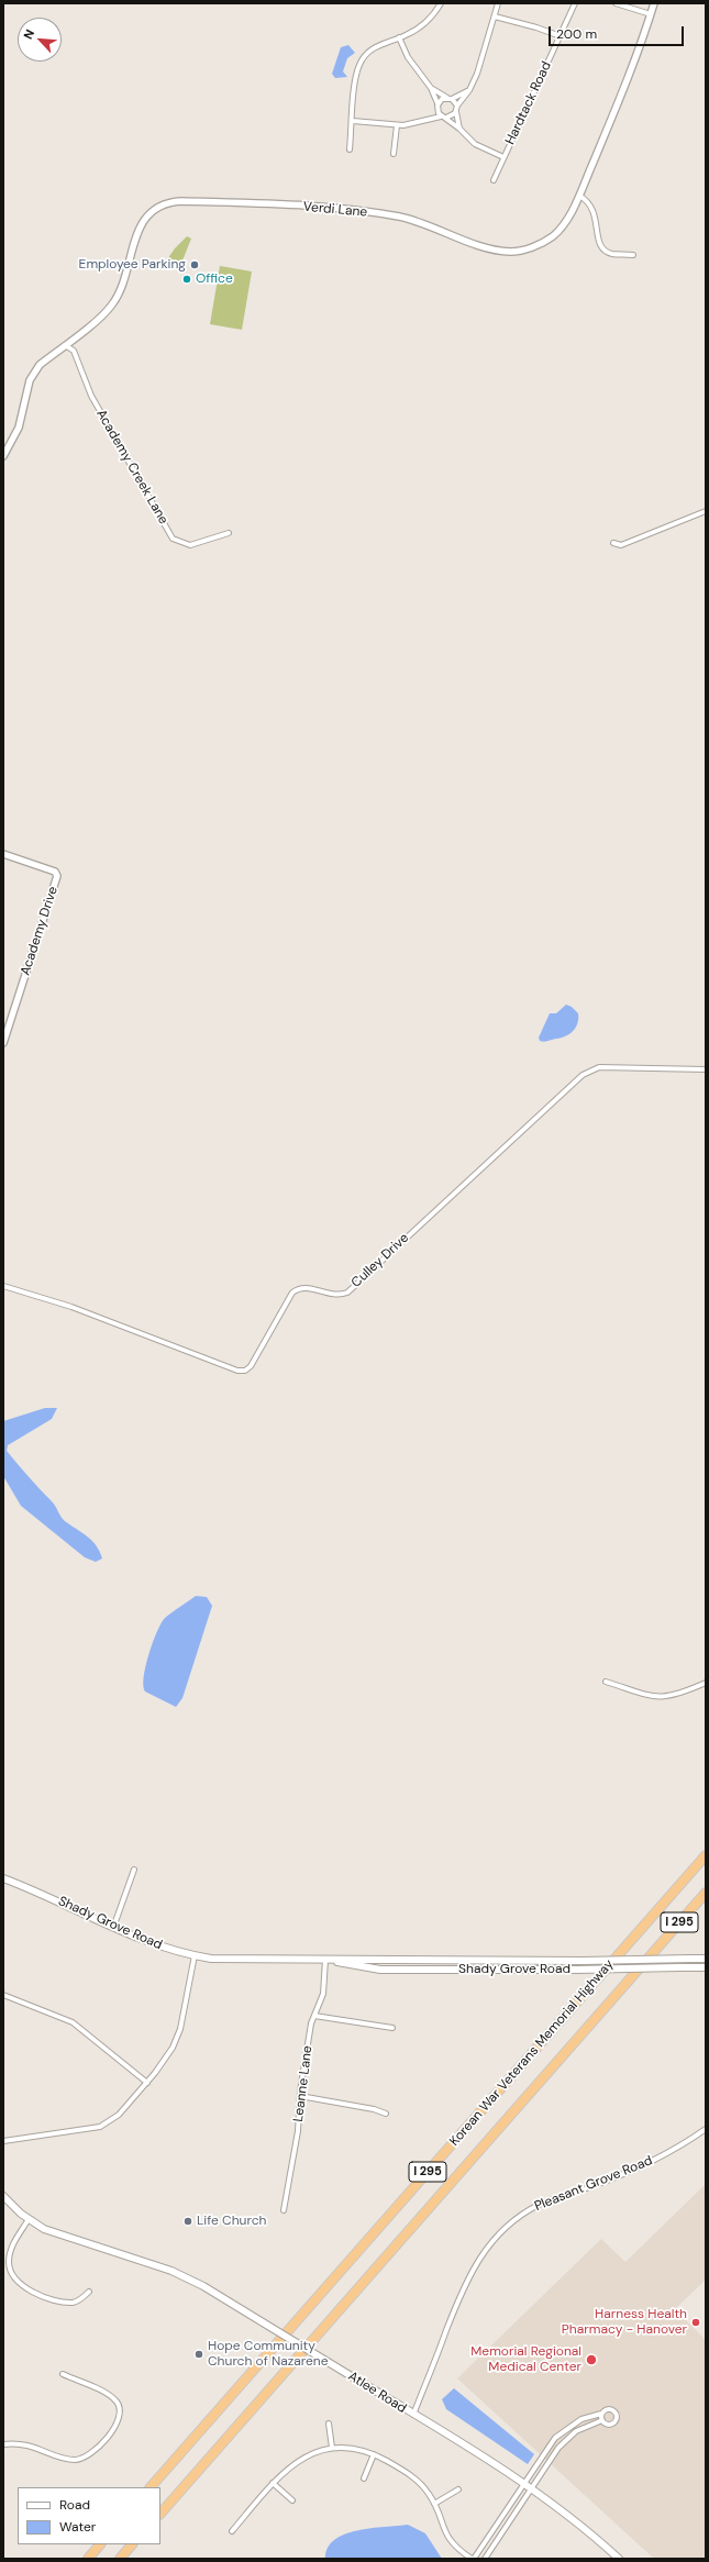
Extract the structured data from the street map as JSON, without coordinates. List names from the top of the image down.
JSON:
{
  "streets": {
    "highway": ["I 295", "Korean War Veterans Memorial Highway"],
    "main road": ["Shady Grove Road", "Atlee Road"],
    "street": [
      "Hardtack Road",
      "Verdi Lane",
      "Academy Creek Lane",
      "Academy Drive",
      "Culley Drive",
      "Leanne Lane",
      "Pleasant Grove Road"
    ]
  },
  "crossings": [
    ["Verdi Lane", "Academy Creek Lane"],
    ["Shady Grove Road", "Leanne Lane"],
    ["Pleasant Grove Road", "Atlee Road"]
  ],
  "places": [
    "Employee Parking",
    "Office",
    "Life Church",
    "Harness Health Pharmacy - Hanover",
    "Hope Community Church of Nazarene",
    "Memorial Regional Medical Center"
  ],
  "legend": ["Road", "Water"],
  "scale_bar": "200 m",
  "north": "top left"
}
